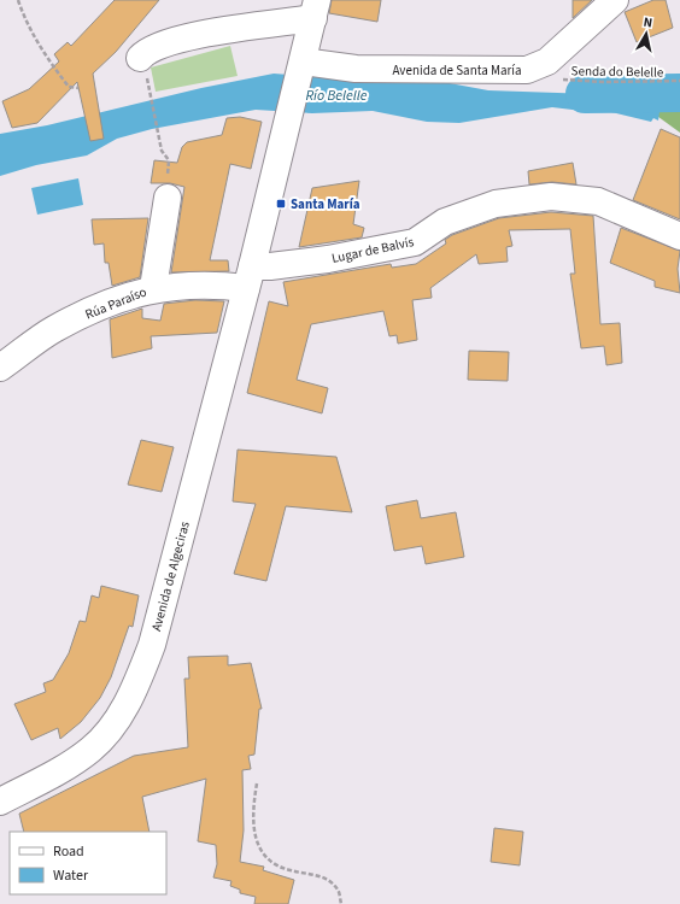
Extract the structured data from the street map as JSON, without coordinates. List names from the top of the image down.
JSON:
{
  "streets": {
    "street": [
      "Avenida de Santa María",
      "Lugar de Balvís",
      "Rúa Paraíso",
      "Avenida de Algeciras"
    ],
    "path": ["Senda do Belelle"]
  },
  "crossings": [
    ["Avenida de Santa María", "Senda do Belelle"],
    ["Avenida de Santa María", "Avenida de Algeciras"],
    ["Lugar de Balvís", "Rúa Paraíso"],
    ["Lugar de Balvís", "Avenida de Algeciras"],
    ["Rúa Paraíso", "Avenida de Algeciras"]
  ],
  "water": ["Río Belelle"],
  "places": {
    "transit": ["Santa María"]
  },
  "legend": ["Road", "Water"],
  "north": "top"
}
